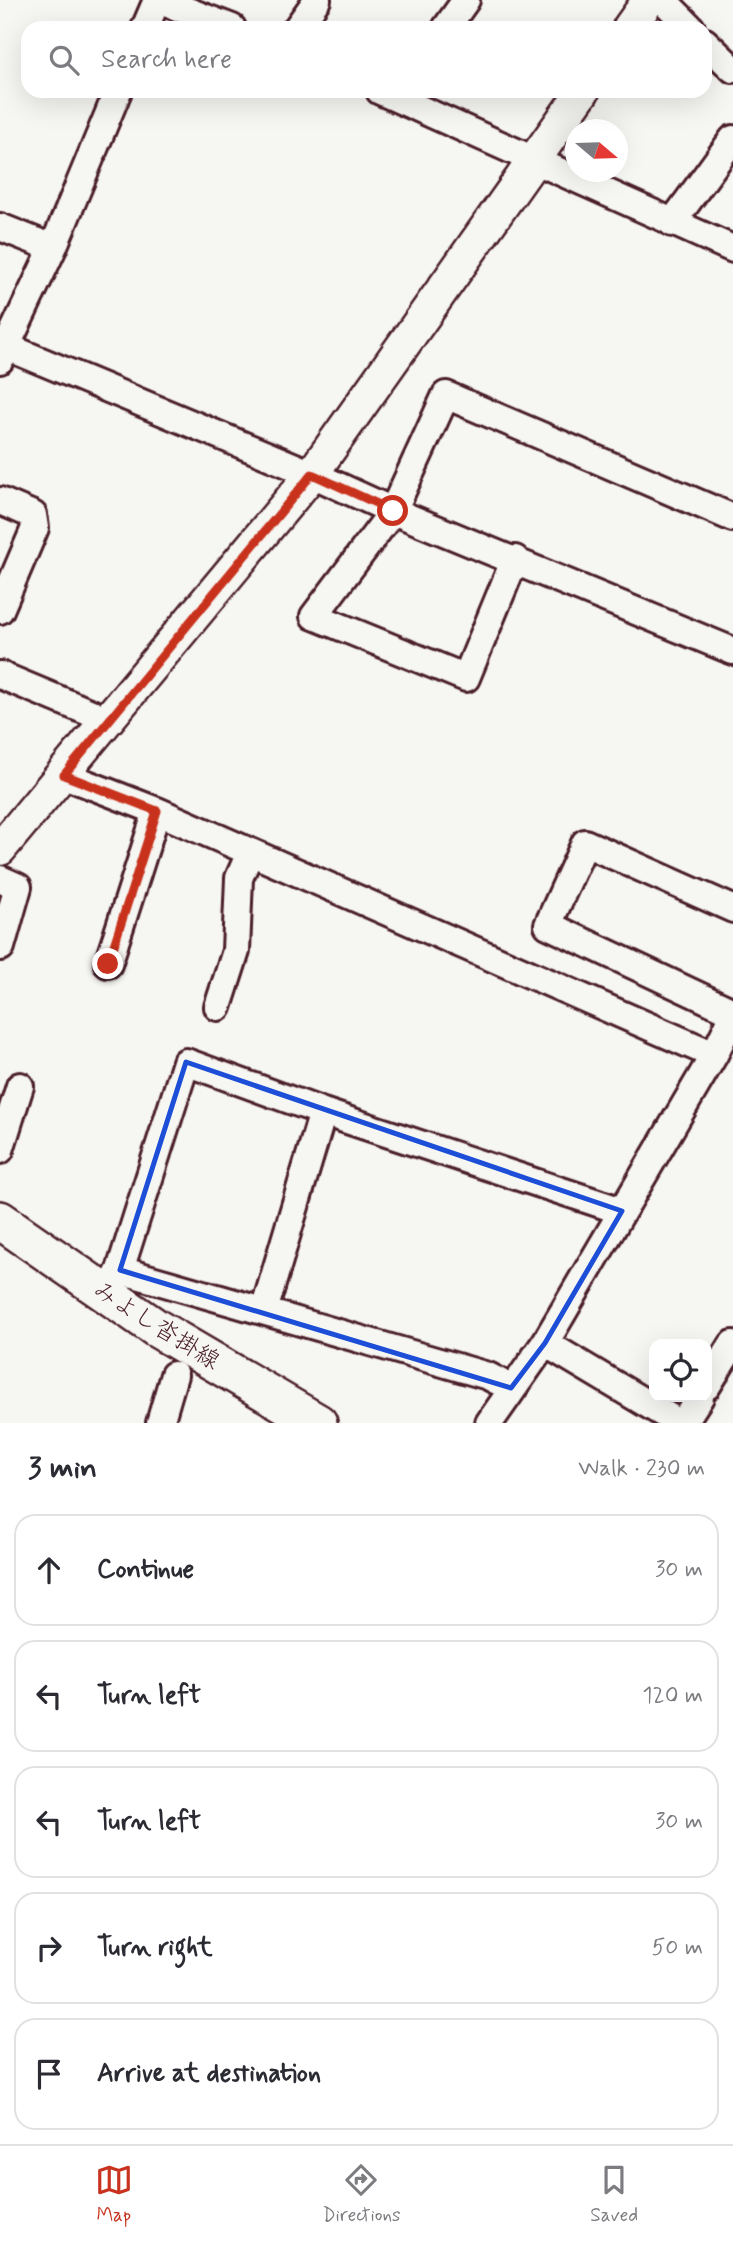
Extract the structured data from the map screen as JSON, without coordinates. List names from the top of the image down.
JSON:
{
  "streets": {
    "main road": ["みよし沓掛線"]
  },
  "north": "right",
  "page": {
    "search": "Search here",
    "heading": ["3 min", "Walk · 230 m"],
    "list": [
      ["Continue", "30 m"],
      ["Turn left", "120 m"],
      ["Turn left", "30 m"],
      ["Turn right", "50 m"],
      "Arrive at destination"
    ],
    "nav": ["Map", "Directions", "Saved"]
  }
}
